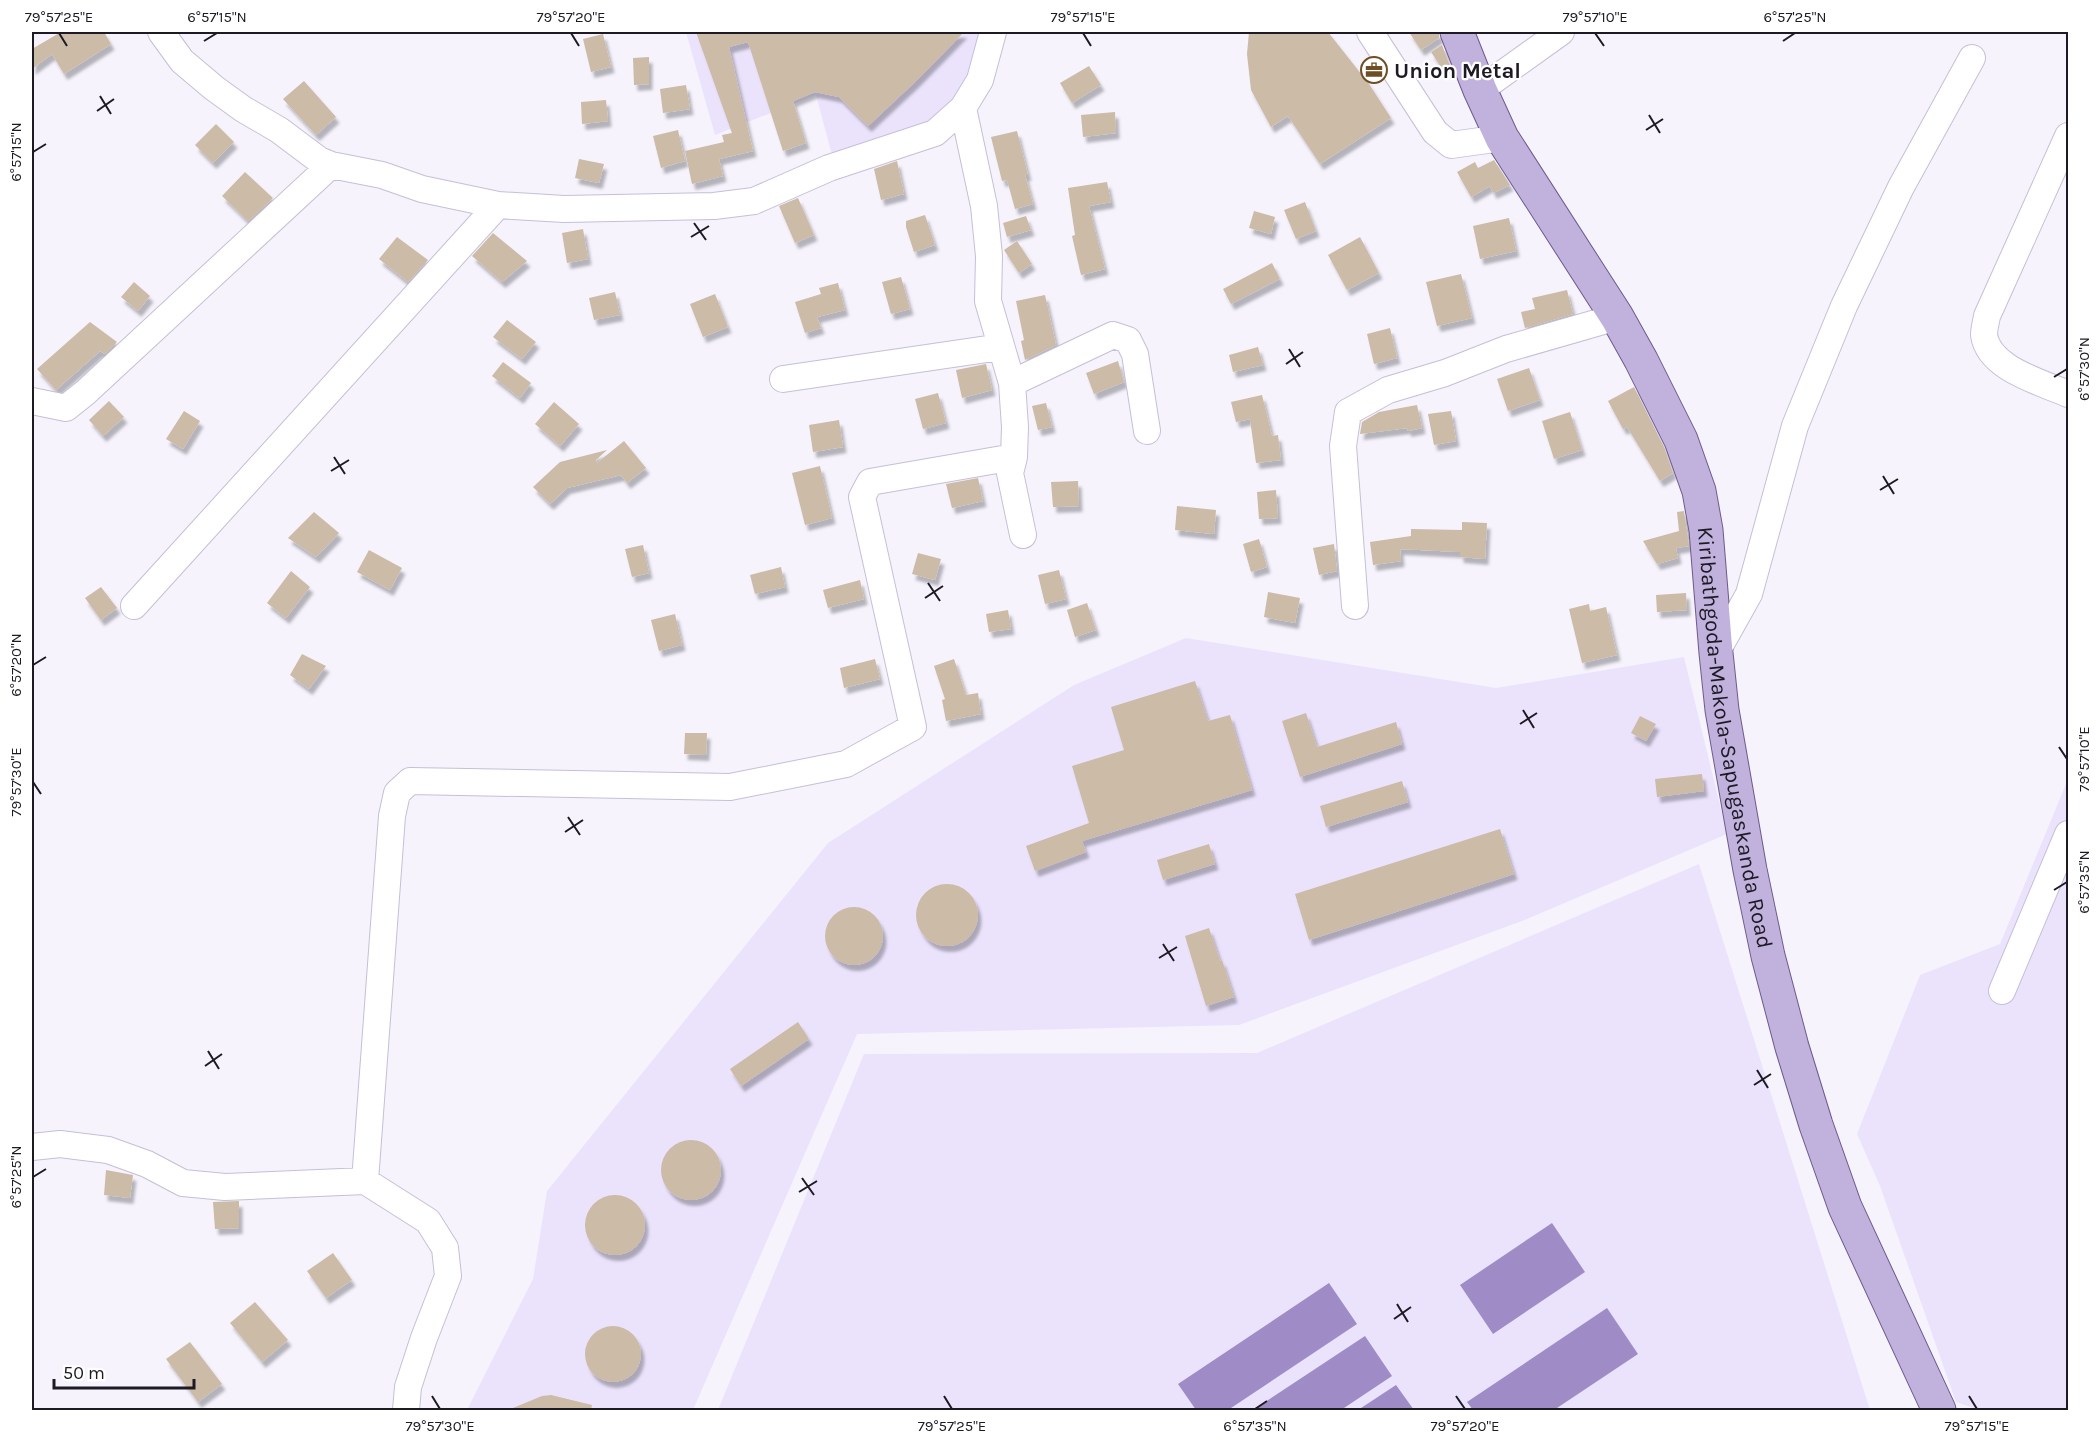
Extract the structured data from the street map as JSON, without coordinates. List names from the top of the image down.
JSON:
{
  "streets": {
    "main road": ["Kiribathgoda-Makola-Sapugaskanda Road"]
  },
  "places": {
    "office": ["Union Metal"]
  },
  "scale_bar": "50 m",
  "coordinates": [
    "79°57'25\"E",
    "6°57'15\"N",
    "79°57'20\"E",
    "79°57'15\"E",
    "79°57'10\"E",
    "6°57'25\"N",
    "6°57'30\"N",
    "6°57'20\"N",
    "79°57'30\"E",
    "6°57'35\"N"
  ]
}
